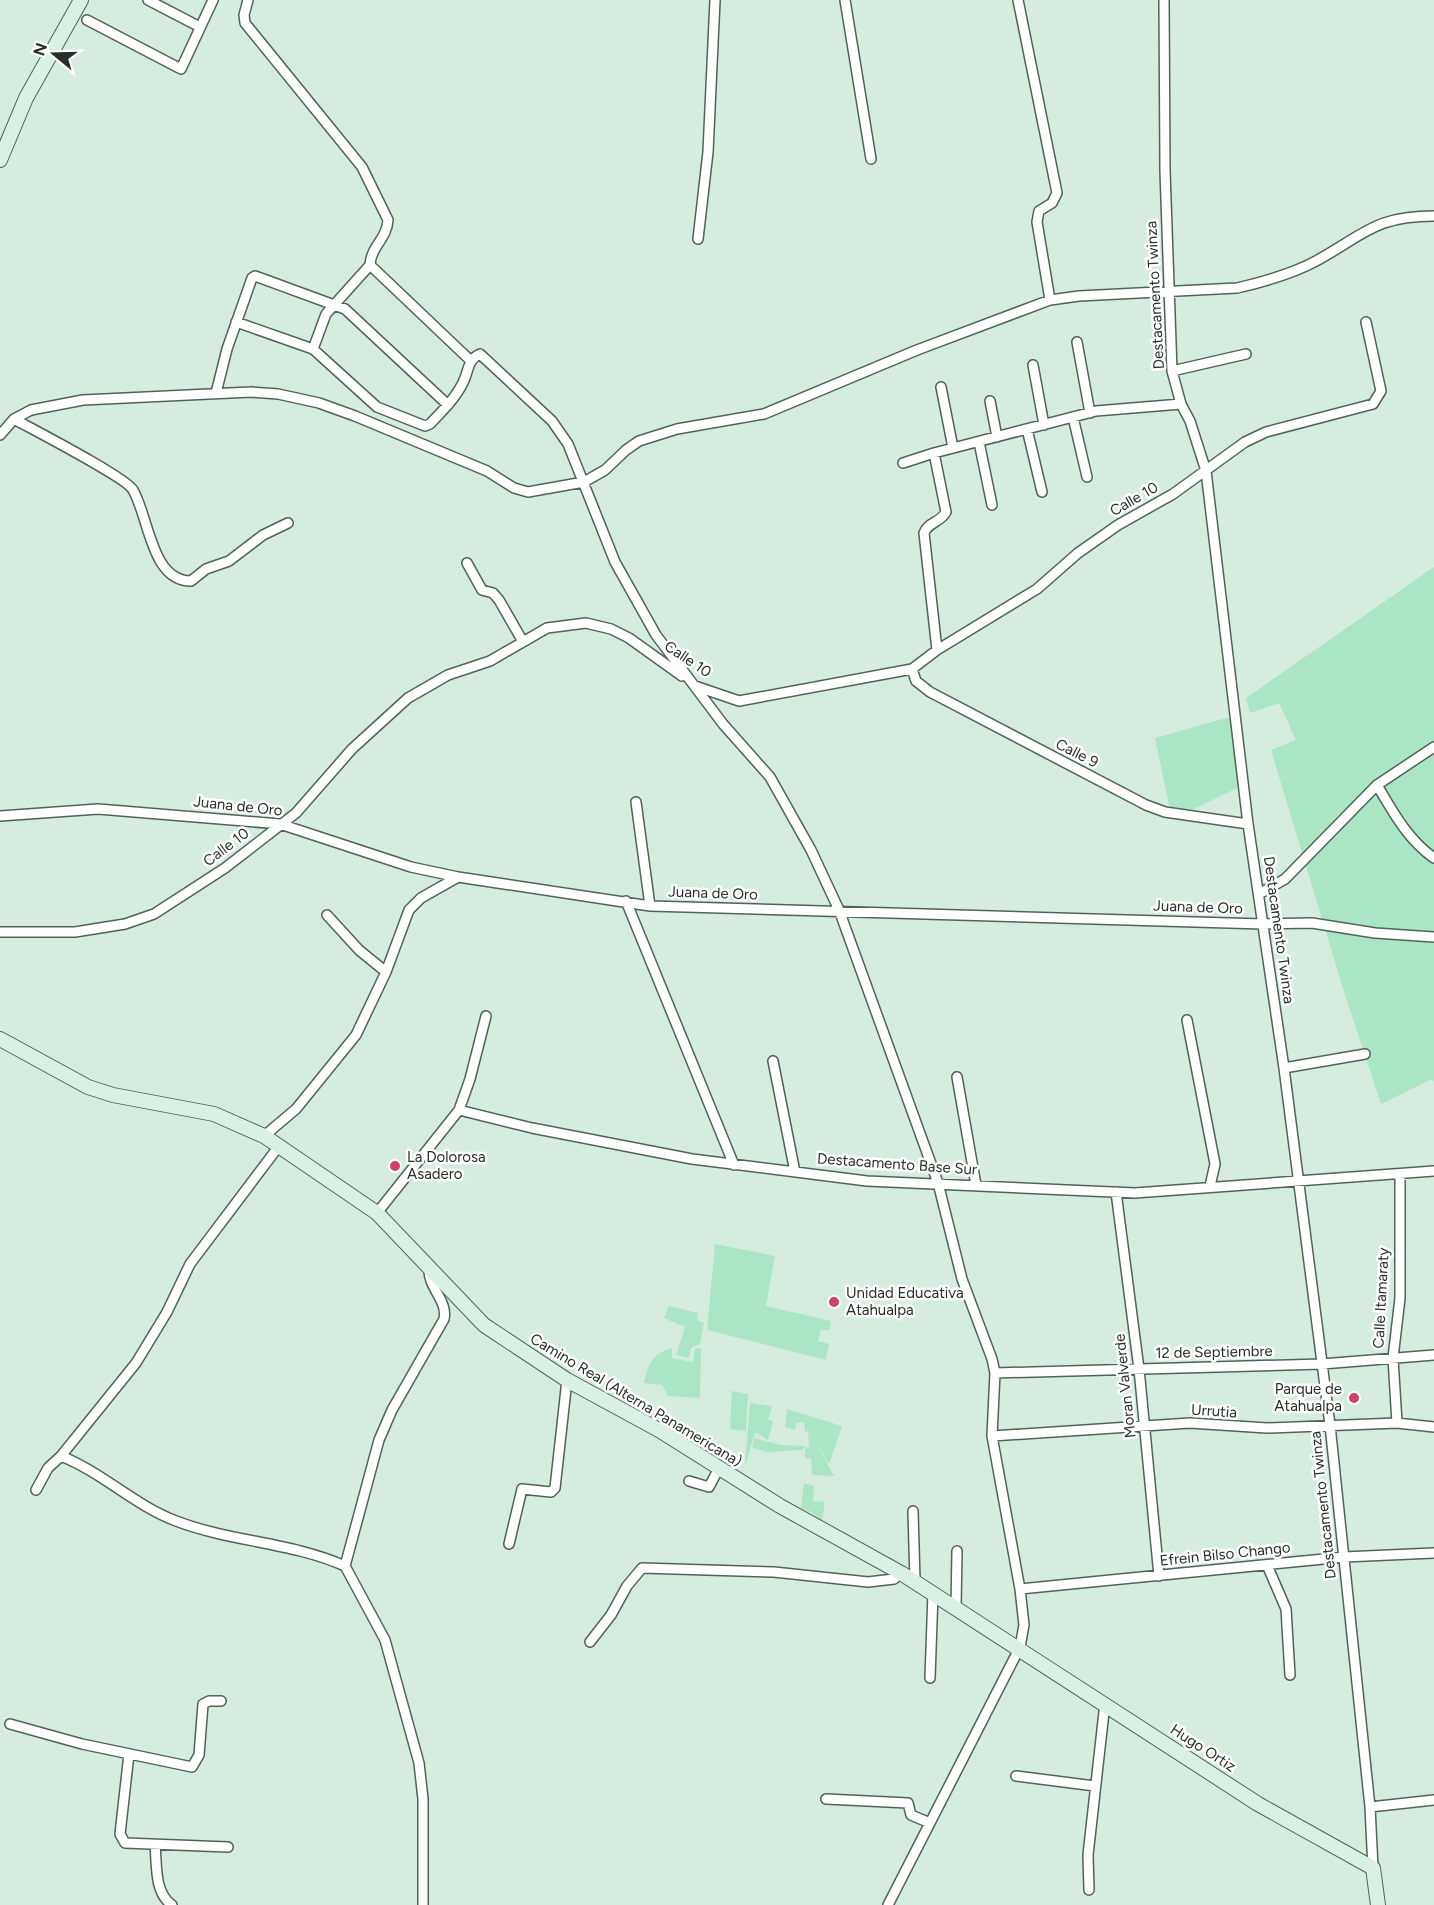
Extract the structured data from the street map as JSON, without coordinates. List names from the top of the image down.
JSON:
{
  "streets": {
    "street": [
      "Destacamento Twinza",
      "Calle 10",
      "Calle 9",
      "Juana de Oro",
      "Destacamento Base Sur",
      "Calle Itamaraty",
      "12 de Septiembre",
      "Moran Valverde",
      "Camino Real (Alterna Panamericana)",
      "Urrutia",
      "Efrein Bilso Chango",
      "Hugo Ortiz"
    ]
  },
  "crossings": [
    ["Destacamento Twinza", "Calle 10"],
    ["Destacamento Twinza", "Calle 9"],
    ["Destacamento Twinza", "Juana de Oro"],
    ["Destacamento Twinza", "Destacamento Base Sur"],
    ["Destacamento Twinza", "12 de Septiembre"],
    ["Destacamento Twinza", "Urrutia"],
    ["Destacamento Twinza", "Efrein Bilso Chango"],
    ["Destacamento Twinza", "Hugo Ortiz"],
    ["Calle 10", "Calle 9"],
    ["Calle 10", "Juana de Oro"],
    ["Destacamento Base Sur", "Calle Itamaraty"],
    ["Destacamento Base Sur", "Moran Valverde"],
    ["Calle Itamaraty", "12 de Septiembre"],
    ["Calle Itamaraty", "Urrutia"],
    ["12 de Septiembre", "Moran Valverde"],
    ["Moran Valverde", "Urrutia"],
    ["Moran Valverde", "Efrein Bilso Chango"],
    ["Camino Real (Alterna Panamericana)", "Hugo Ortiz"]
  ],
  "places": ["La Dolorosa Asadero", "Unidad Educativa Atahualpa", "Parque de Atahualpa"],
  "north": "left"
}
